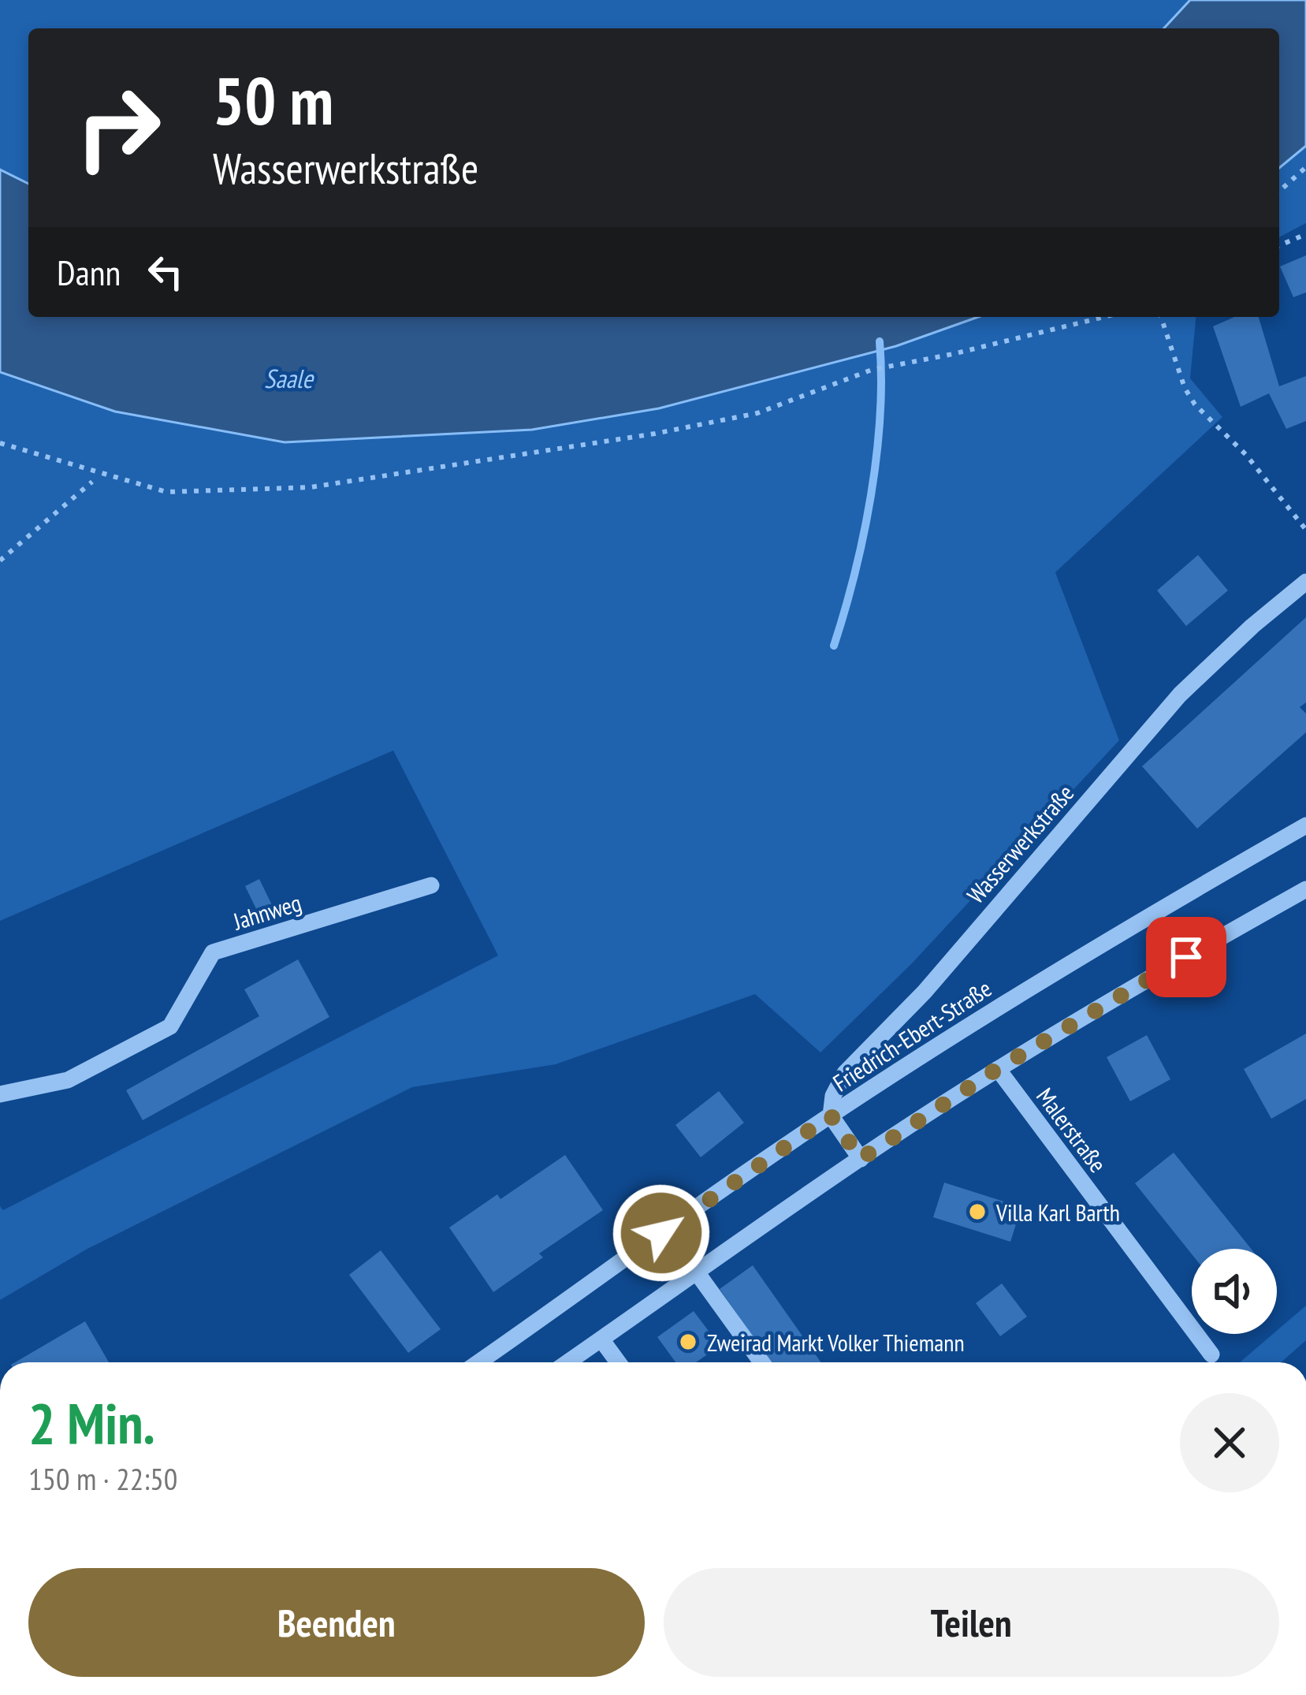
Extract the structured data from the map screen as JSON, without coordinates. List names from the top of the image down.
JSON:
{
  "streets": {
    "street": [
      "Wasserwerkstraße",
      "Jahnweg",
      "Friedrich-Ebert-Straße",
      "Malerstraße"
    ]
  },
  "crossings": [
    ["Wasserwerkstraße", "Friedrich-Ebert-Straße"]
  ],
  "water": ["Saale"],
  "places": ["Villa Karl Barth", "Zweirad Markt Volker Thiemann"],
  "page": {
    "turn": ["50 m", "Wasserwerkstraße"],
    "then": "Dann",
    "heading": ["2 Min.", "150 m · 22:50"],
    "buttons": ["Beenden", "Teilen"]
  }
}
